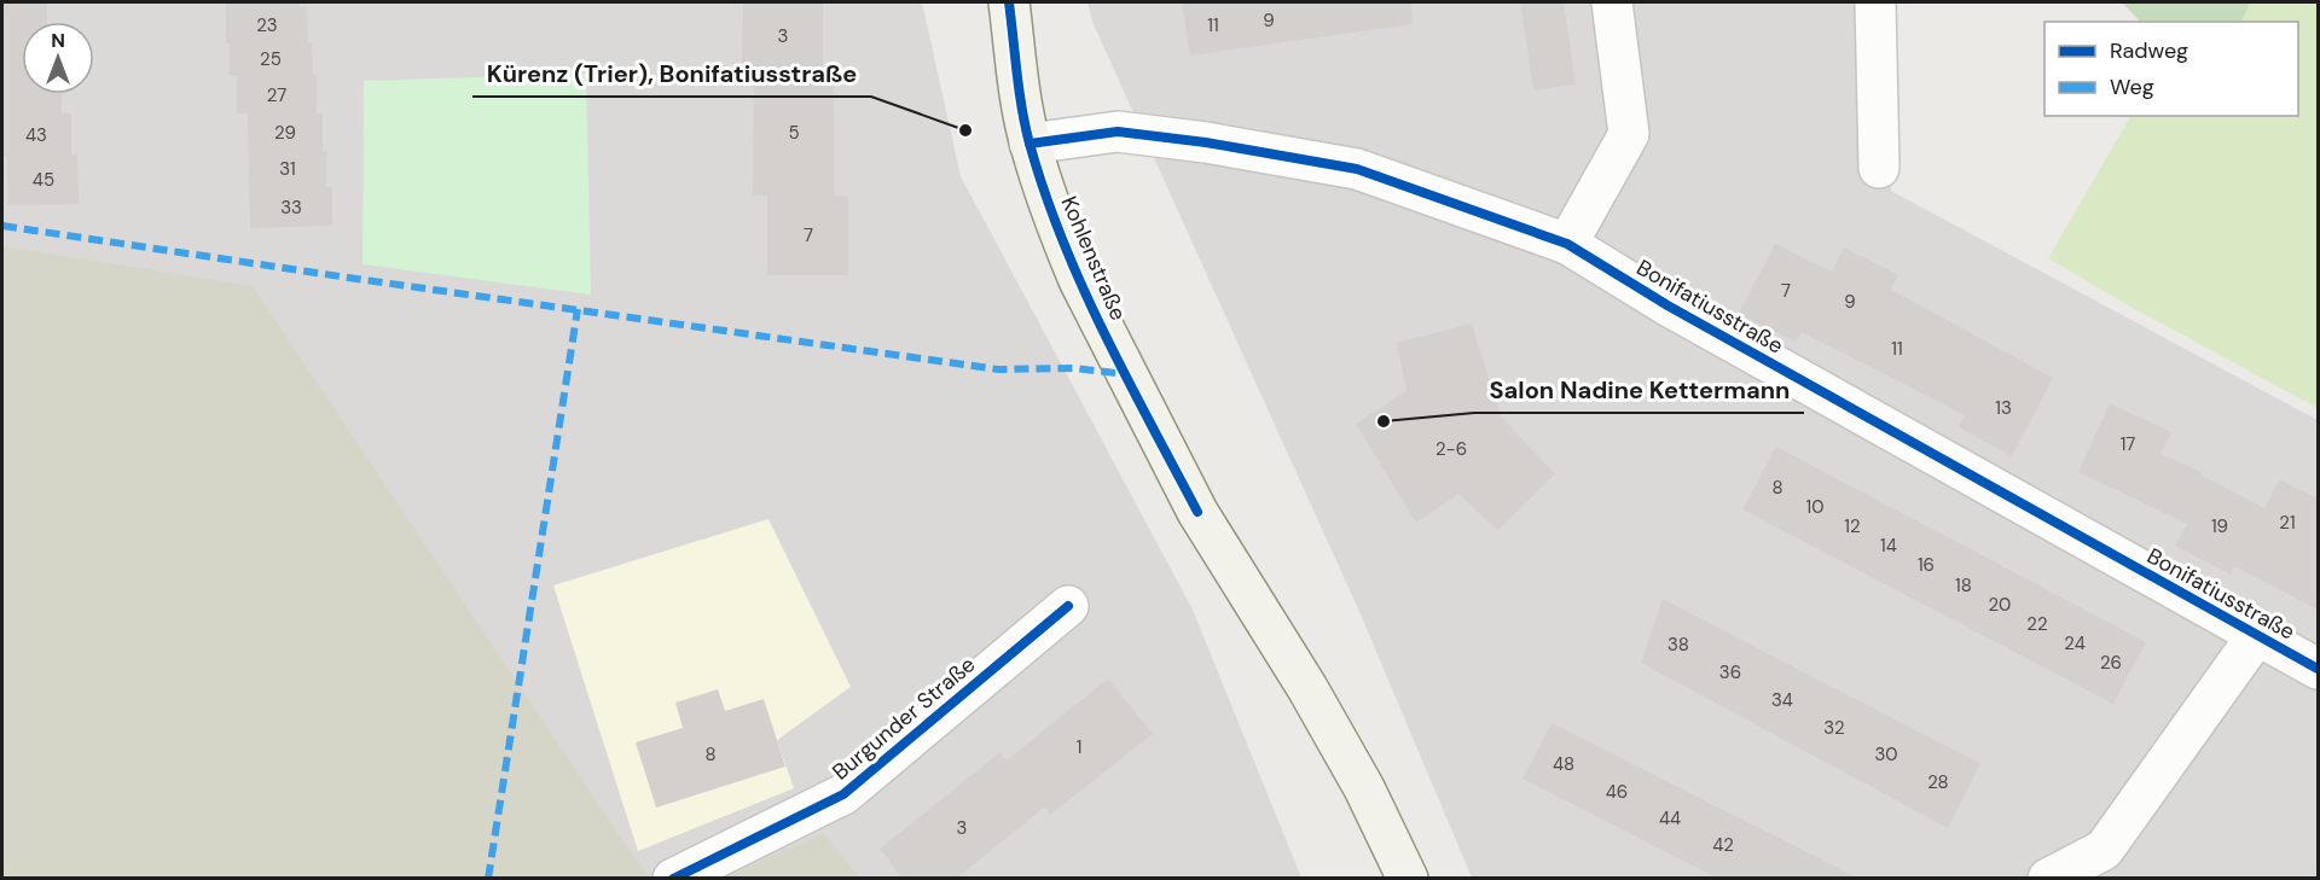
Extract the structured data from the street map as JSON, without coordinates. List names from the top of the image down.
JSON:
{
  "streets": {
    "main road": ["Kohlenstraße"],
    "street": ["Bonifatiusstraße", "Burgunder Straße"]
  },
  "crossings": [
    ["Kohlenstraße", "Bonifatiusstraße"]
  ],
  "places": ["Kürenz (Trier), Bonifatiusstraße", "Salon Nadine Kettermann"],
  "house_numbers": [
    "9",
    "23",
    "11",
    "3",
    "25",
    "27",
    "29",
    "5",
    "43",
    "31",
    "45",
    "33",
    "7",
    "7",
    "9",
    "11",
    "13",
    "17",
    "2-6",
    "8",
    "10",
    "21",
    "12",
    "19",
    "14",
    "16",
    "18",
    "20",
    "22",
    "24",
    "38",
    "26",
    "36",
    "34",
    "32",
    "1",
    "8",
    "30",
    "48",
    "28",
    "46",
    "44",
    "3",
    "42"
  ],
  "legend": ["Radweg", "Weg"],
  "north": "top"
}
